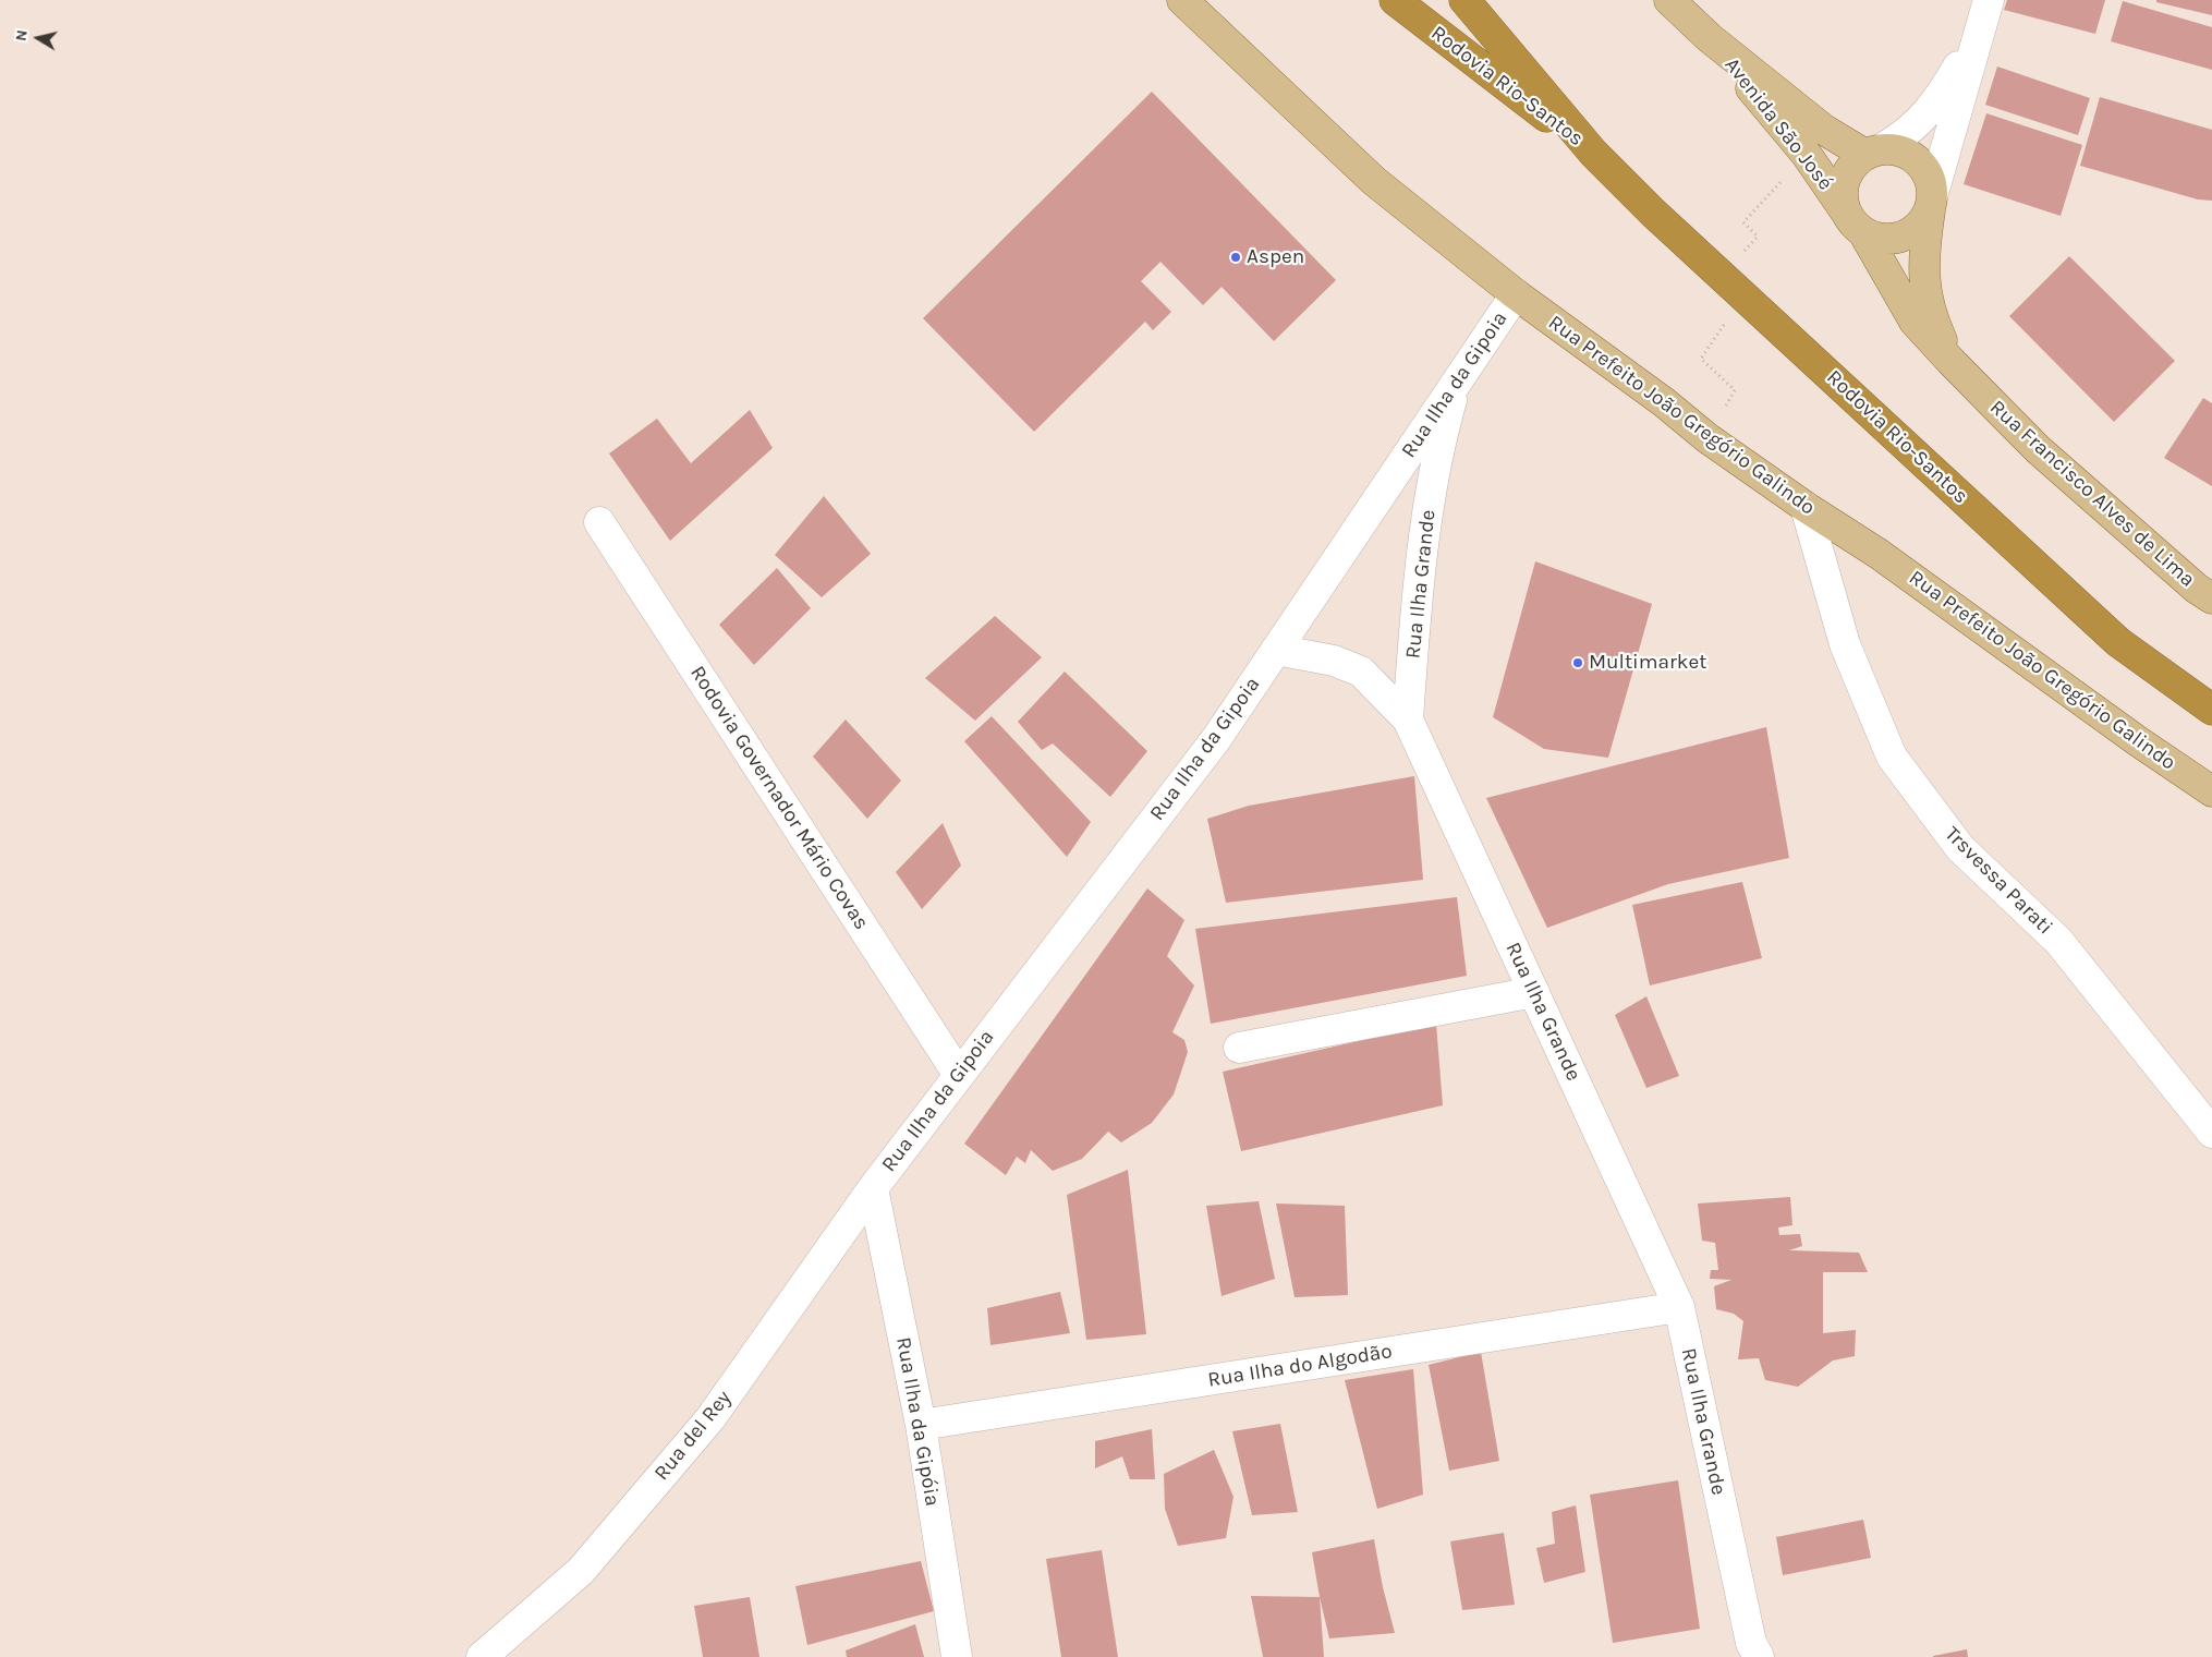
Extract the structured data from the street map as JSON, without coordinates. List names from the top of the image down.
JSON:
{
  "streets": {
    "highway": ["Rodovia Rio-Santos"],
    "main road": ["Avenida São José", "Rua Prefeito João Gregório Galindo", "Rua Francisco Alves de Lima"],
    "street": [
      "Rua Ilha da Gipoia",
      "Rua Ilha Grande",
      "Rodovia Governador Mário Covas",
      "Trsvessa Parati",
      "Rua Ilha do Algodão",
      "Rua Ilha da Gipóia",
      "Rua del Rey"
    ]
  },
  "crossings": [
    ["Avenida São José", "Rua Francisco Alves de Lima"],
    ["Rua Ilha da Gipoia", "Rua Prefeito João Gregório Galindo"],
    ["Rua Ilha da Gipoia", "Rua Ilha Grande"],
    ["Rua Ilha da Gipoia", "Rodovia Governador Mário Covas"],
    ["Rua Ilha da Gipoia", "Rua Ilha da Gipóia"],
    ["Rua Ilha da Gipoia", "Rua del Rey"],
    ["Rua Prefeito João Gregório Galindo", "Trsvessa Parati"],
    ["Rua Ilha Grande", "Rua Ilha do Algodão"],
    ["Rua Ilha do Algodão", "Rua Ilha da Gipóia"],
    ["Rua Ilha da Gipóia", "Rua del Rey"]
  ],
  "places": ["Aspen", "Multimarket"],
  "north": "left"
}
